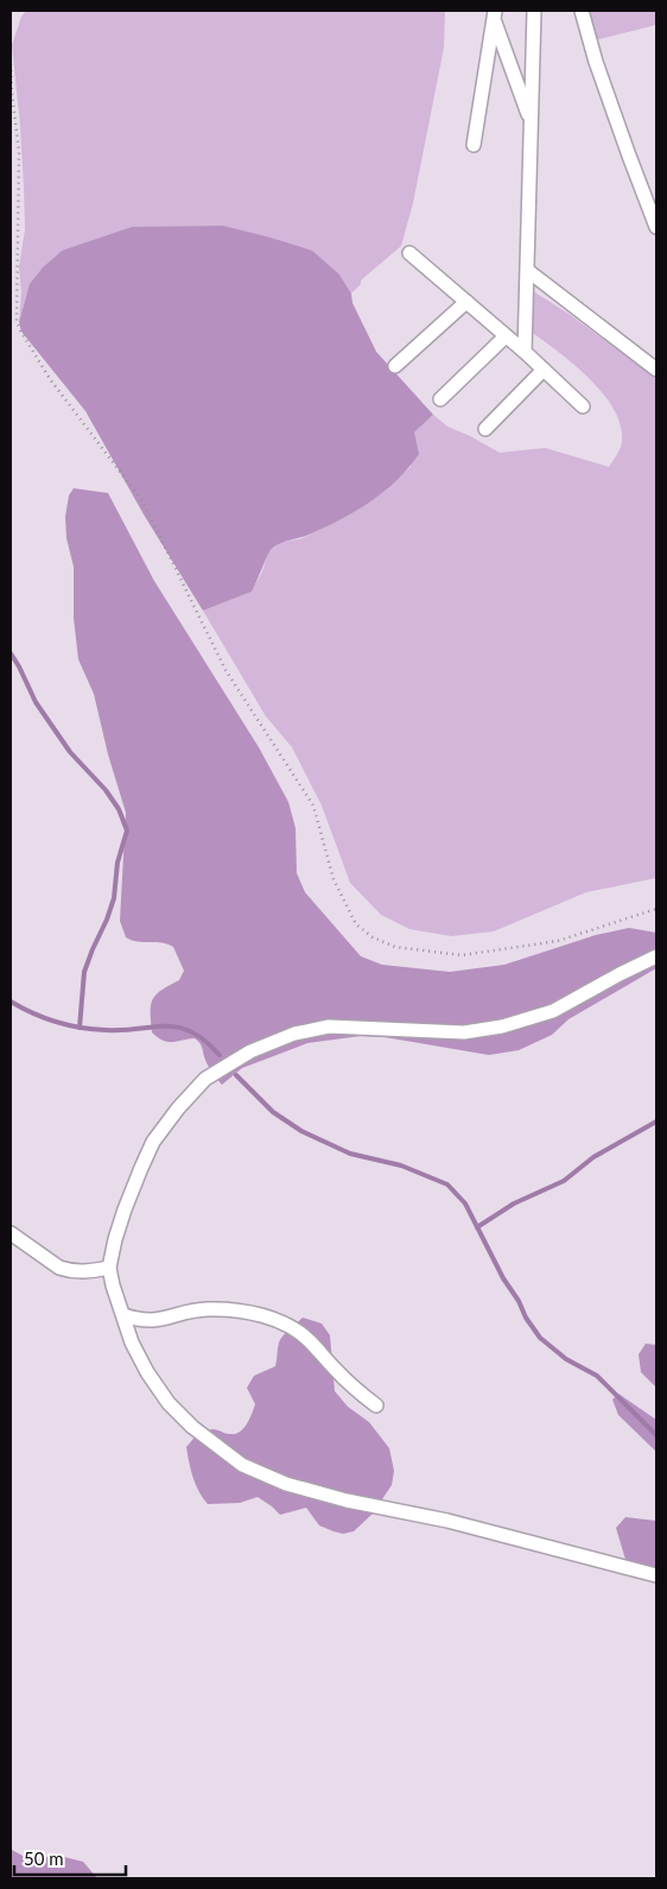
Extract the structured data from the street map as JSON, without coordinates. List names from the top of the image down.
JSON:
{
  "scale_bar": "50 m"
}
